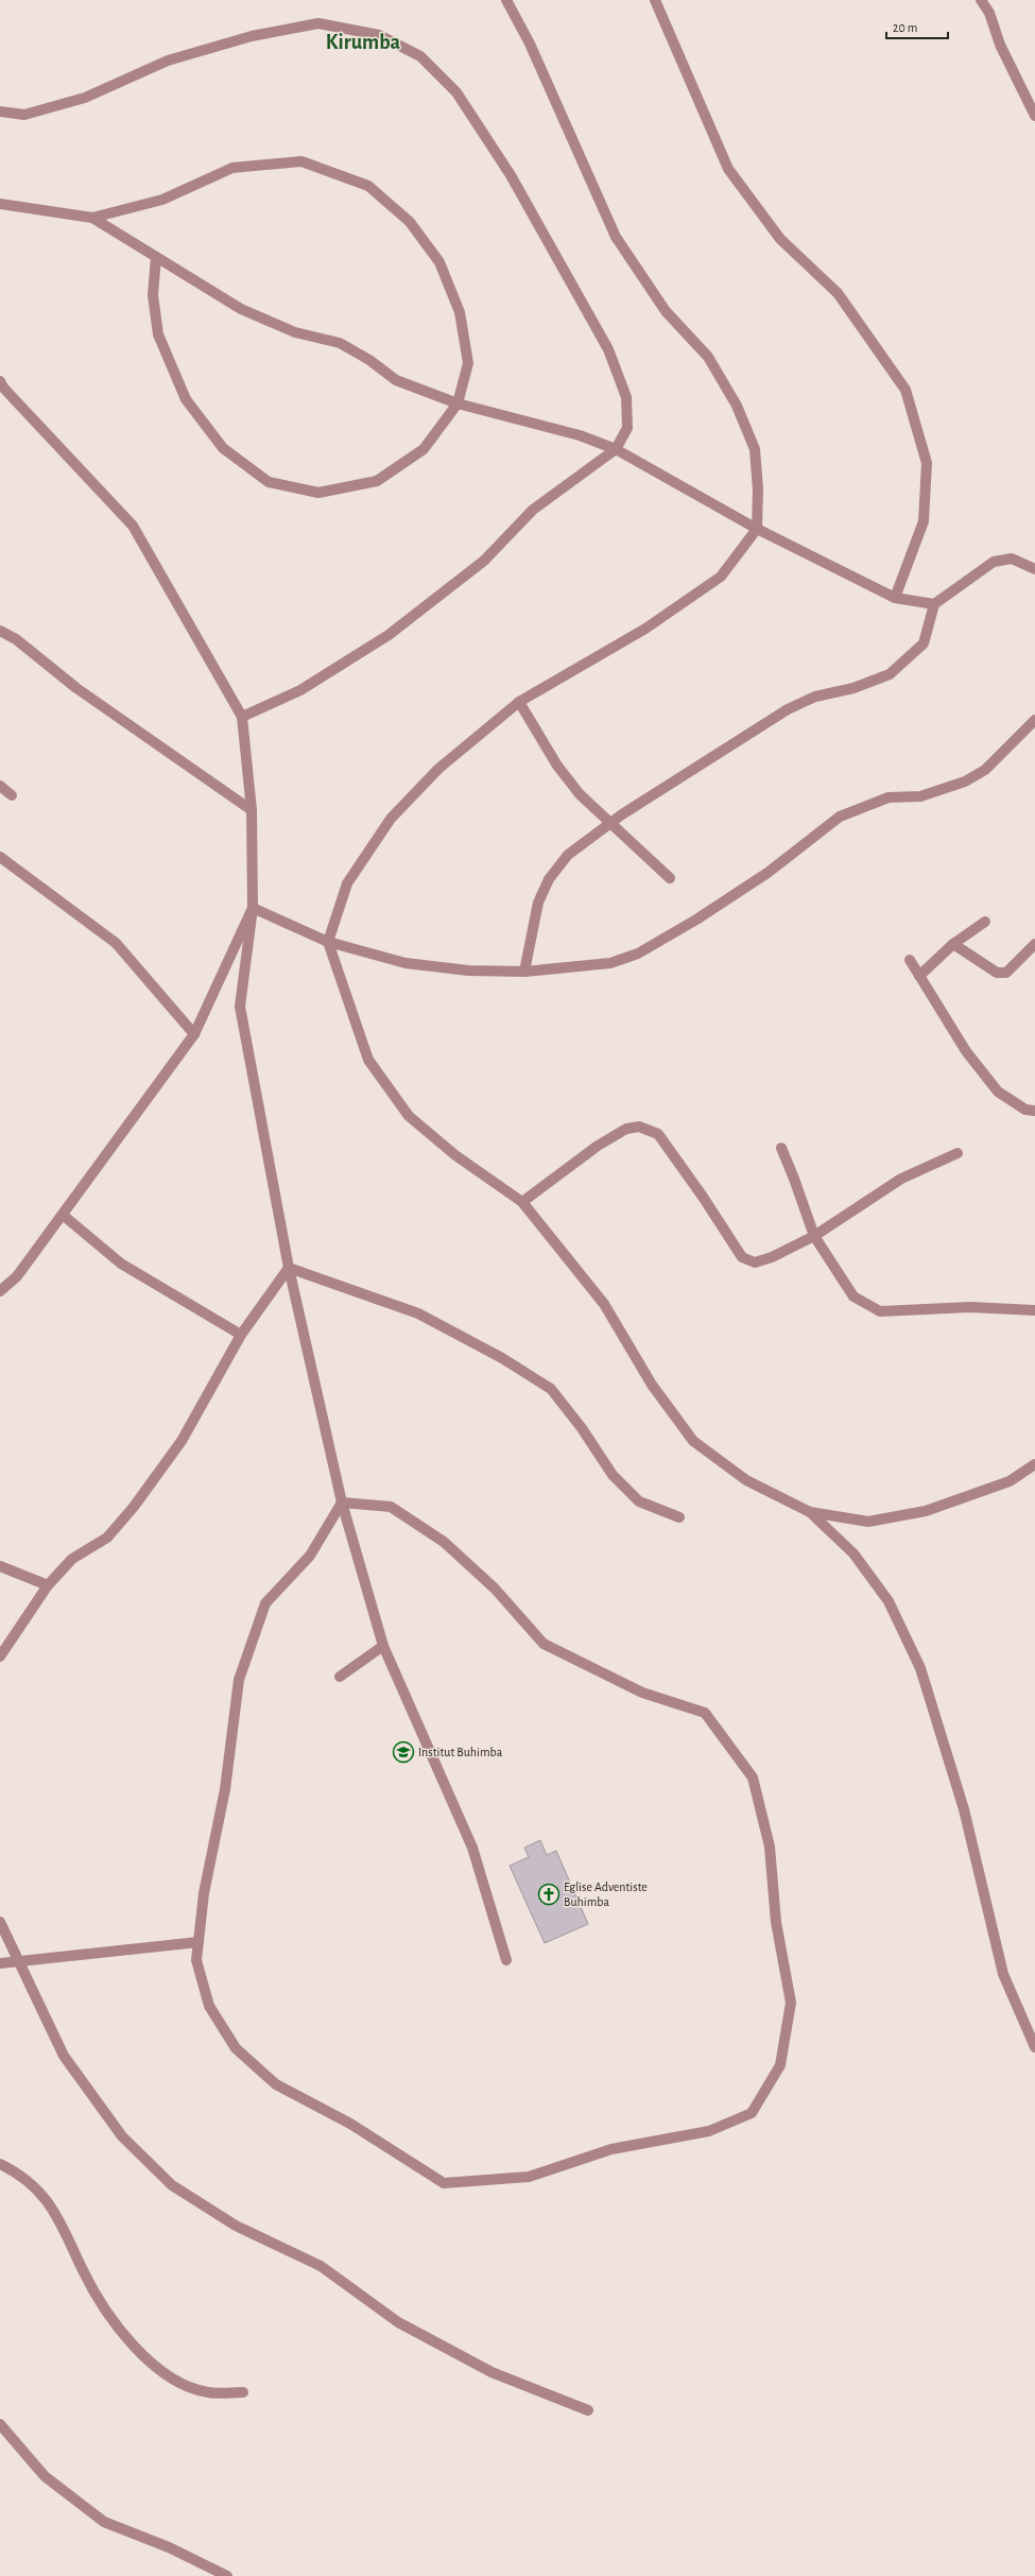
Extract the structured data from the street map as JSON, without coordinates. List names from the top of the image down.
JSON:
{
  "districts": ["Kirumba"],
  "places": {
    "school or university": ["Institut Buhimba"],
    "church": ["Eglise Adventiste Buhimba"]
  },
  "scale_bar": "20 m"
}
